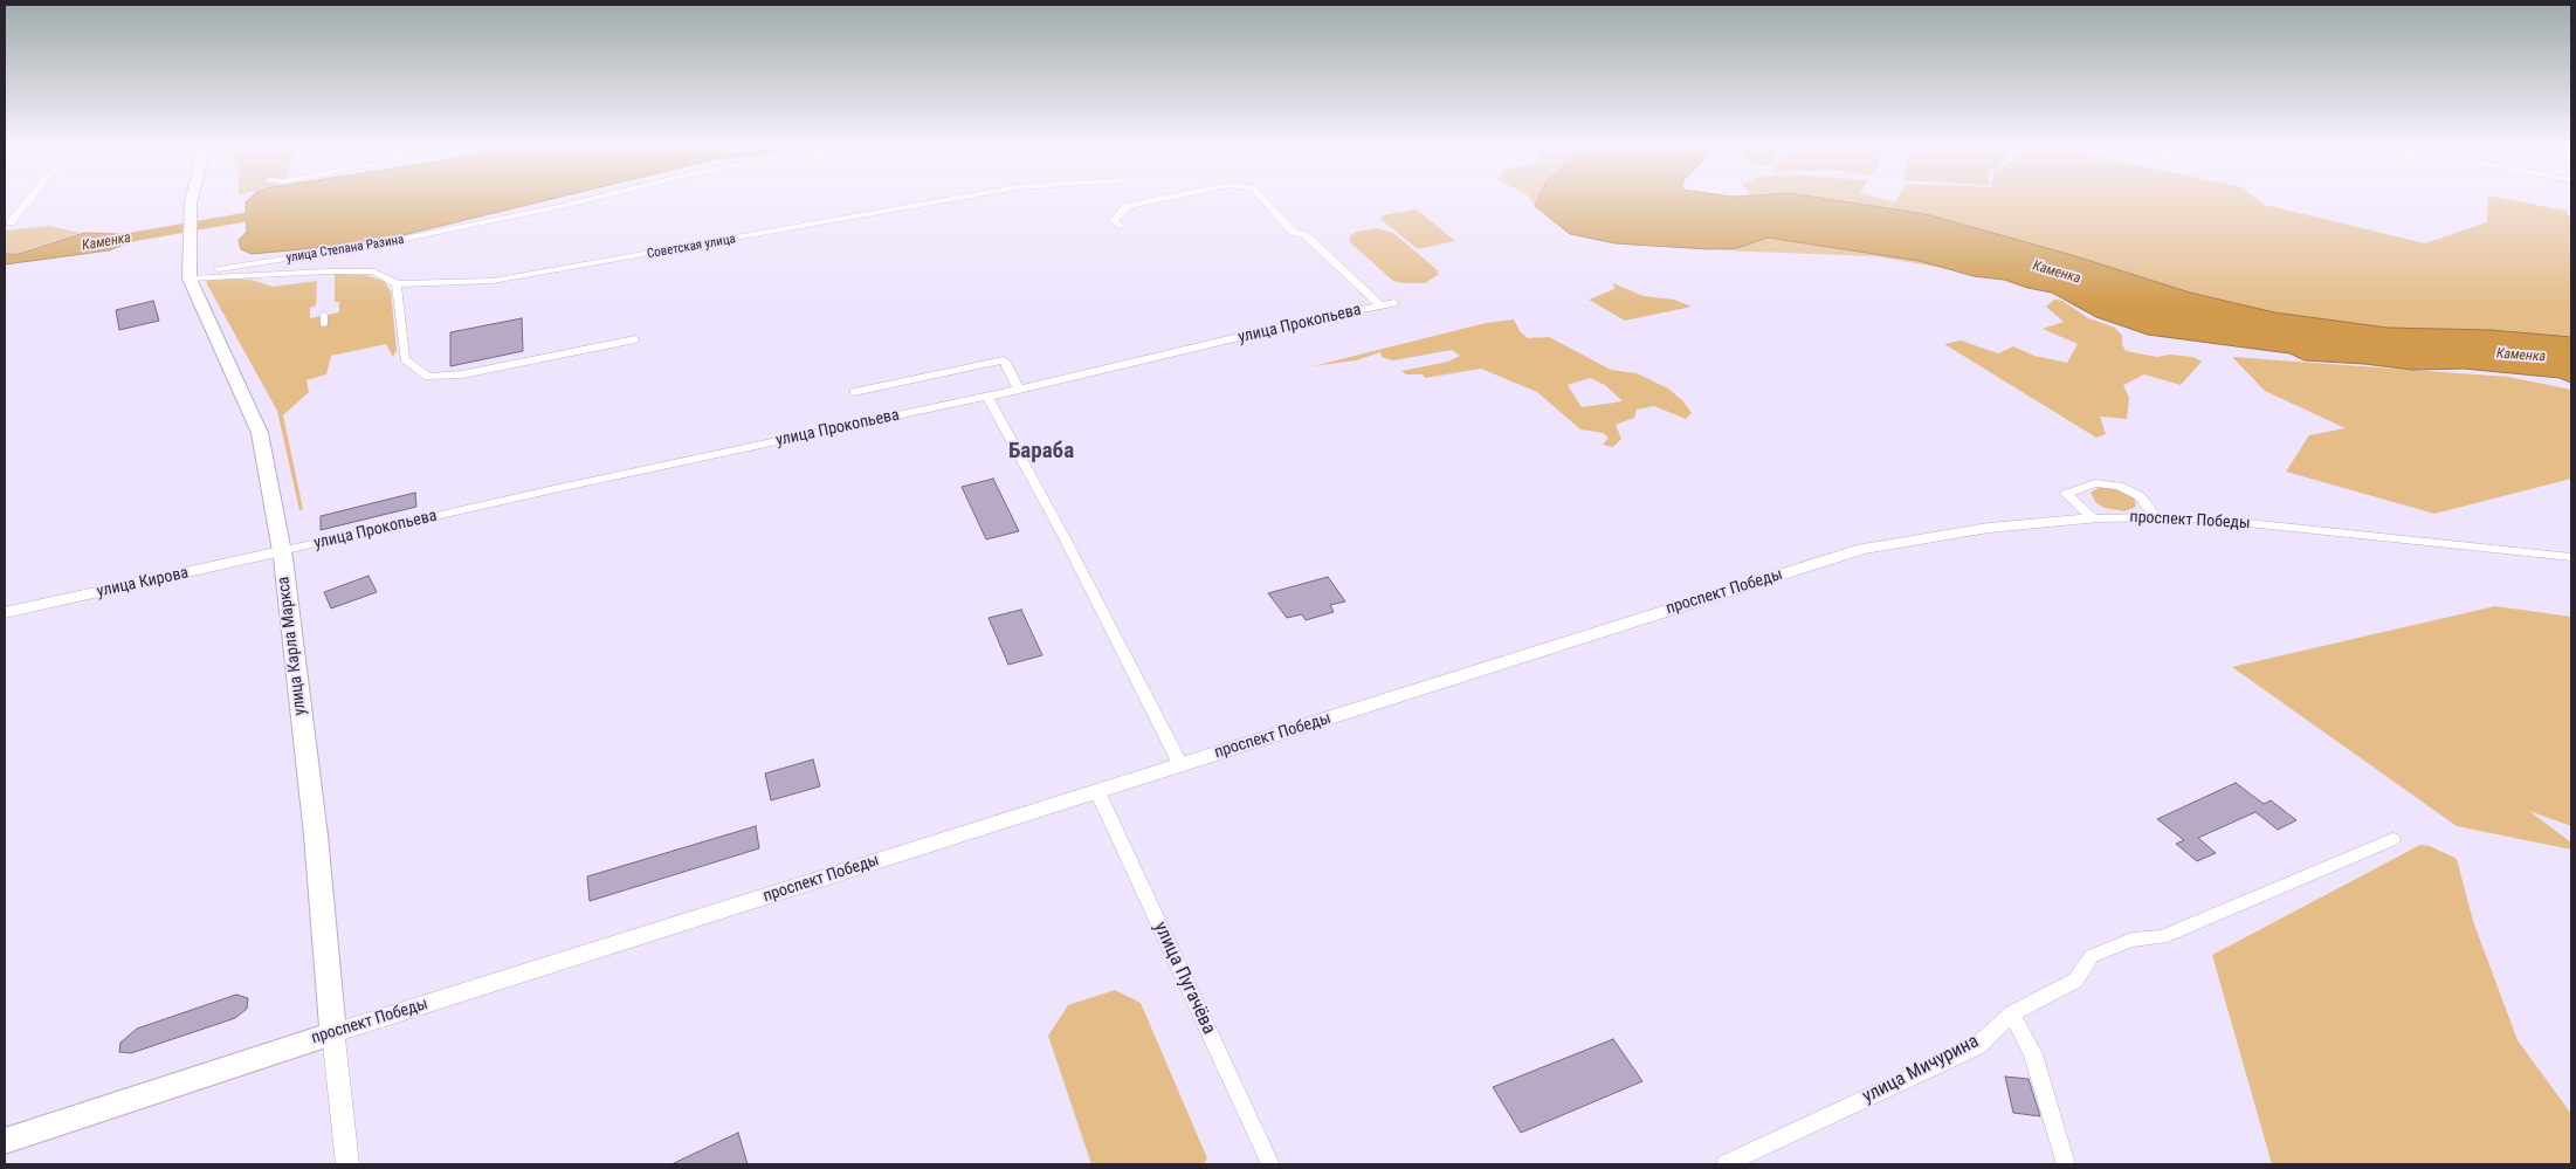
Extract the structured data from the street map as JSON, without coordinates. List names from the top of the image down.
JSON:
{
  "streets": {
    "main road": ["проспект Победы", "улица Карла Маркса"],
    "street": [
      "Советская улица",
      "улица Степана Разина",
      "улица Прокопьева",
      "улица Кирова",
      "улица Пугачёва",
      "улица Мичурина"
    ]
  },
  "crossings": [
    ["Советская улица", "улица Степана Разина"],
    ["Советская улица", "улица Карла Маркса"],
    ["улица Степана Разина", "улица Карла Маркса"],
    ["улица Прокопьева", "улица Кирова"],
    ["улица Прокопьева", "улица Карла Маркса"],
    ["проспект Победы", "улица Карла Маркса"],
    ["проспект Победы", "улица Пугачёва"],
    ["улица Кирова", "улица Карла Маркса"]
  ],
  "districts": ["Бараба"],
  "water": ["Каменка"]
}
